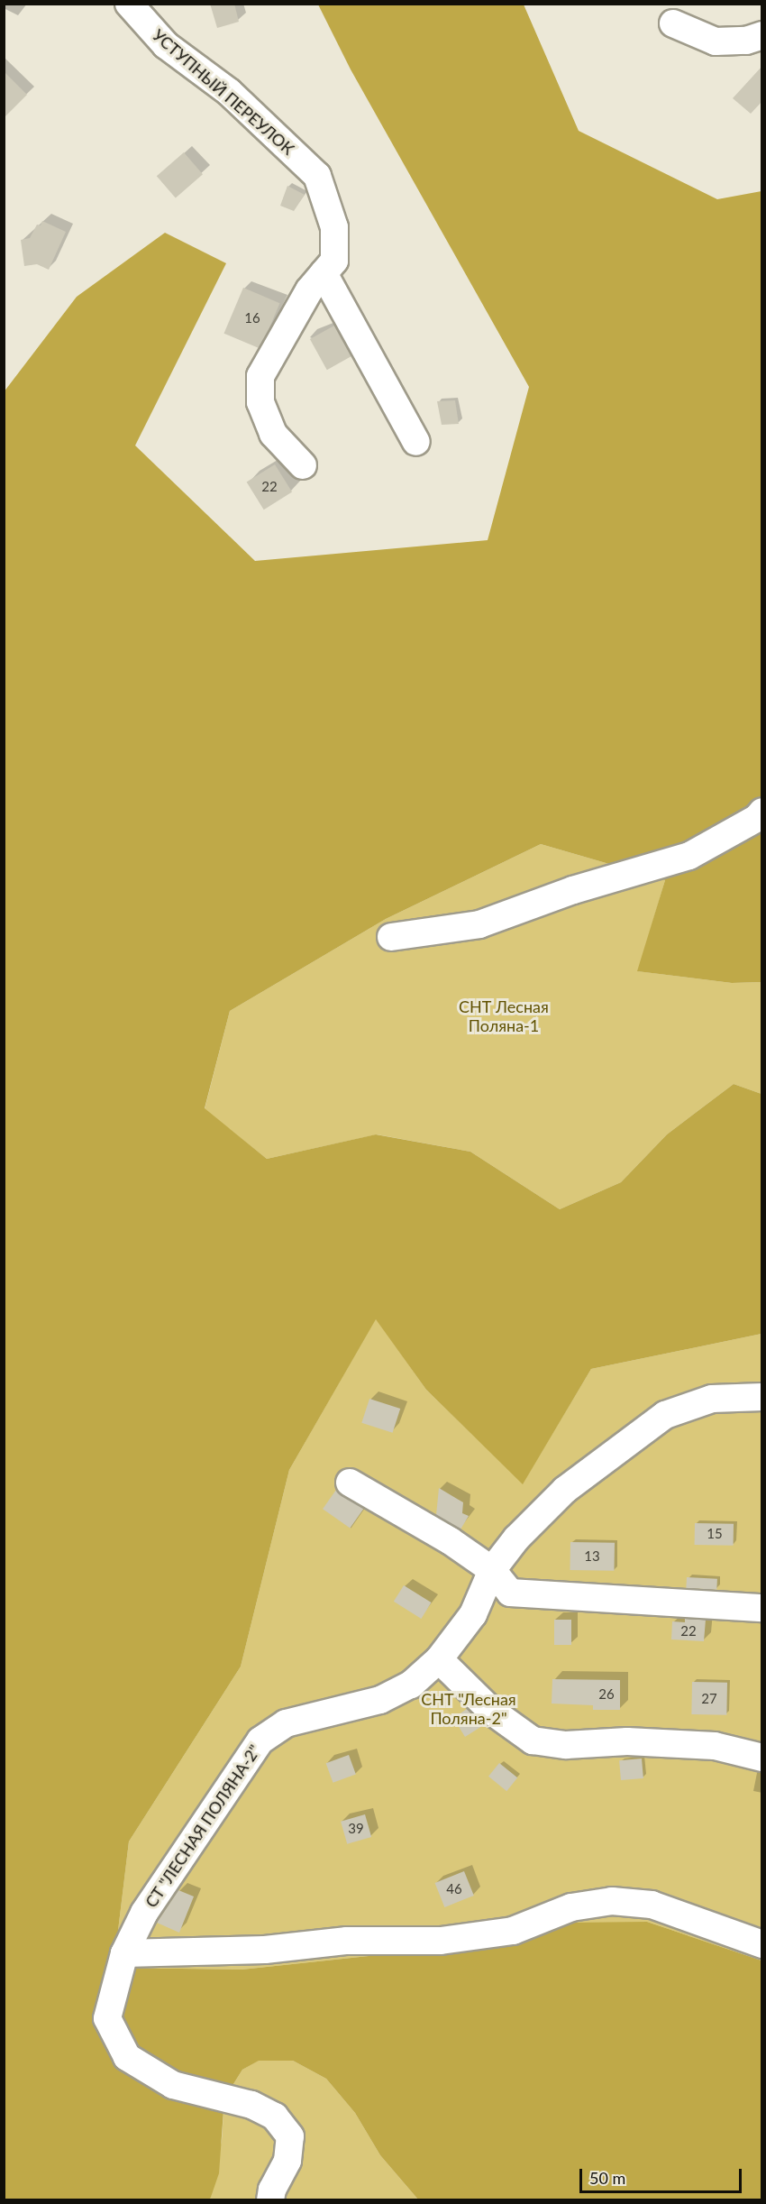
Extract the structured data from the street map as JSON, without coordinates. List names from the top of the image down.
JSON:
{
  "streets": {
    "street": ["УСТУПНЫЙ ПЕРЕУЛОК", "СТ \"ЛЕСНАЯ ПОЛЯНА-2\""]
  },
  "parks": ["СНТ Лесная Поляна-1", "СНТ \"Лесная Поляна-2\""],
  "house_numbers": [
    "16",
    "22",
    "15",
    "13",
    "22",
    "26",
    "27",
    "39",
    "46"
  ],
  "scale_bar": "50 m"
}
